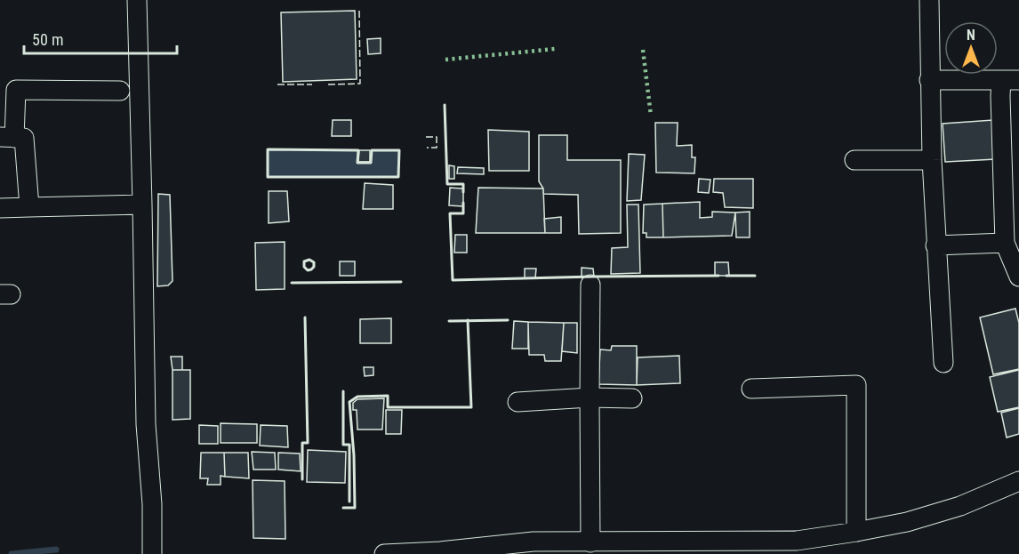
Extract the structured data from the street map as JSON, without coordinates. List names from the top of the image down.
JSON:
{
  "scale_bar": "50 m",
  "north": "top"
}
